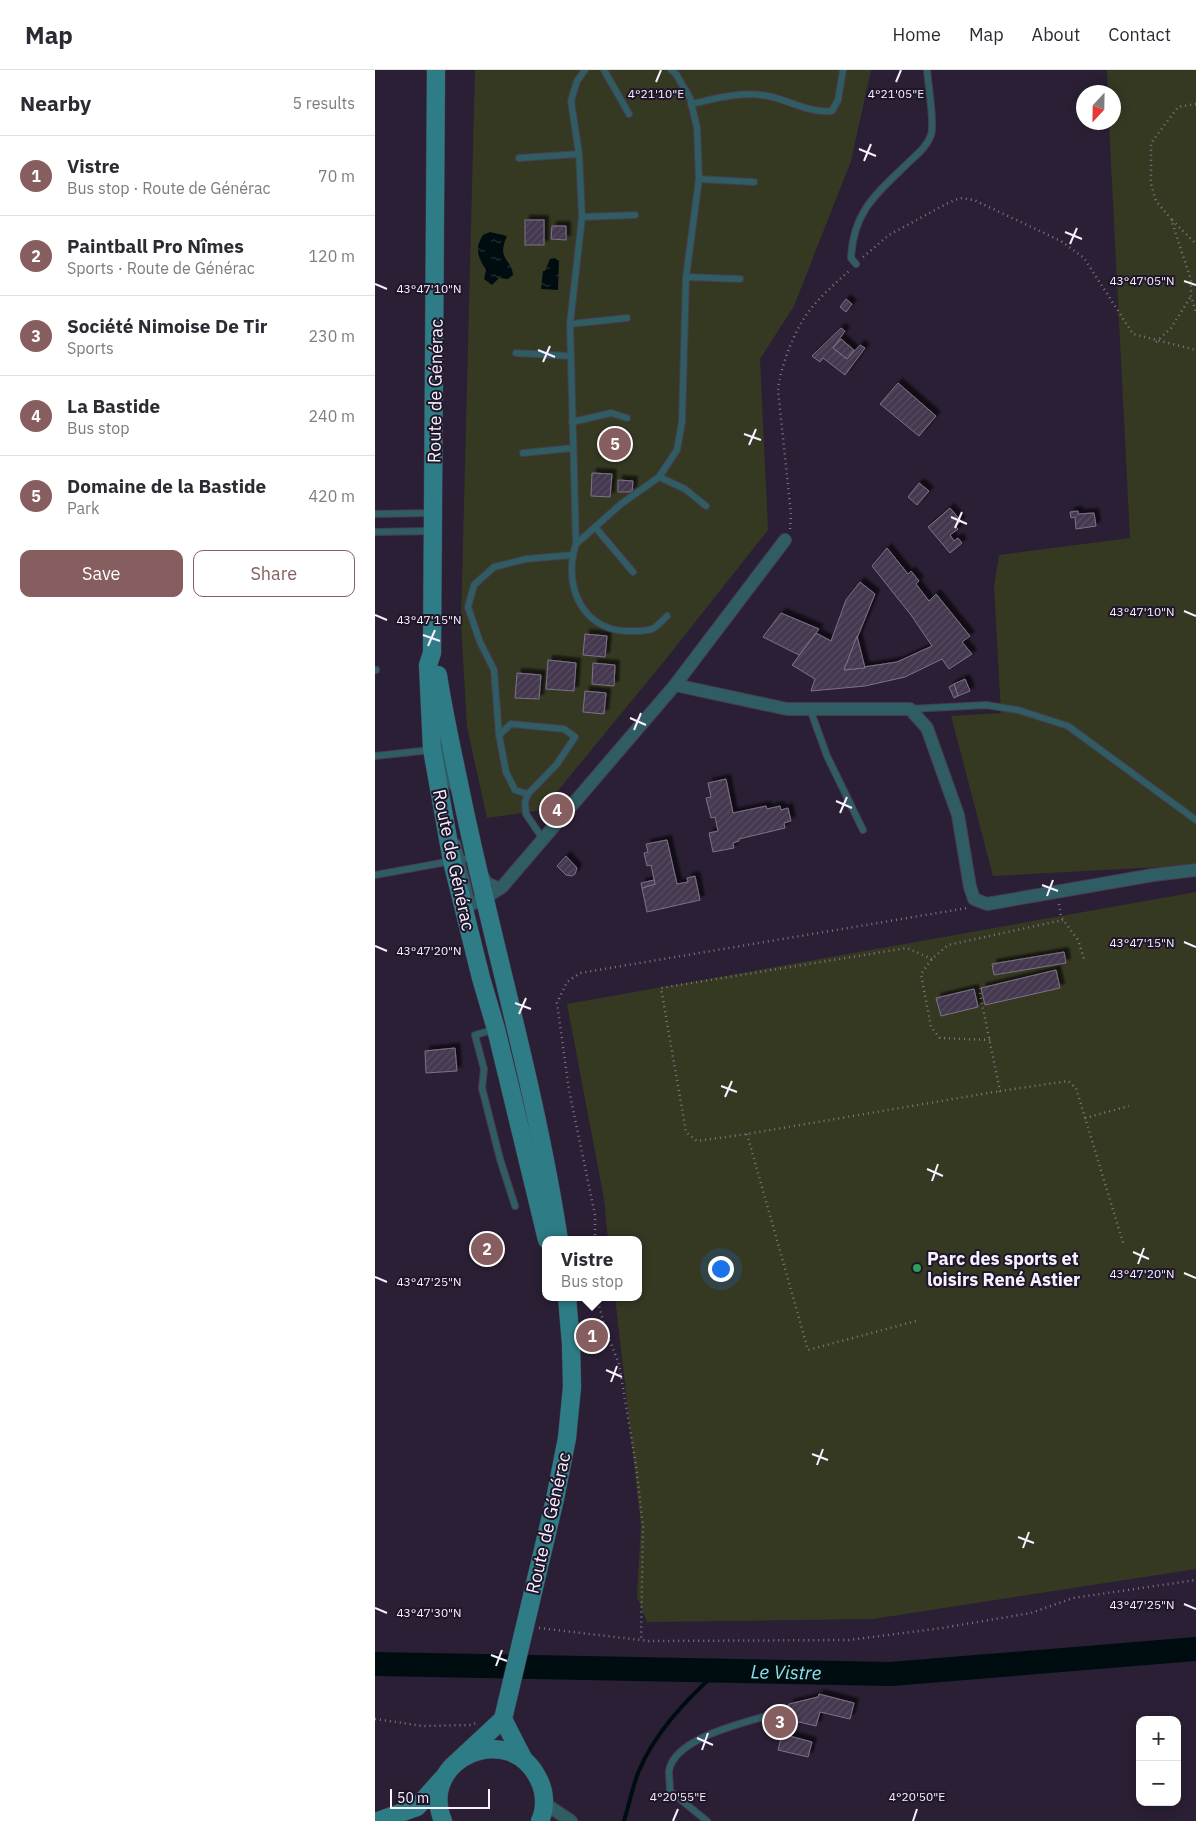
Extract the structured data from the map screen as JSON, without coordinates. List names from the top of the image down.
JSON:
{
  "streets": {
    "street": ["Route de Générac"]
  },
  "water": ["Le Vistre"],
  "places": ["Parc des sports et loisirs René Astier"],
  "scale_bar": "50 m",
  "north": "bottom",
  "page": {
    "header": "Map",
    "nav": [
      "Home",
      "Map",
      "About",
      "Contact"
    ],
    "heading": ["Nearby", "5 results"],
    "list": [
      {
        "mark": "1",
        "name": "Vistre",
        "note": "Bus stop · Route de Générac",
        "value": "70 m"
      },
      {
        "mark": "2",
        "name": "Paintball Pro Nîmes",
        "note": "Sports · Route de Générac",
        "value": "120 m"
      },
      {
        "mark": "3",
        "name": "Société Nimoise De Tir",
        "note": "Sports",
        "value": "230 m"
      },
      {
        "mark": "4",
        "name": "La Bastide",
        "note": "Bus stop",
        "value": "240 m"
      },
      {
        "mark": "5",
        "name": "Domaine de la Bastide",
        "note": "Park",
        "value": "420 m"
      }
    ],
    "pins": [
      "5",
      "4",
      "2",
      "1",
      "3"
    ],
    "buttons": ["Save", "Share"],
    "popup": ["Vistre", "Bus stop"],
    "map_buttons": ["+", "−"],
    "scale": "50 m"
  },
  "coordinates": [
    "4°21'10\"E",
    "4°21'05\"E",
    "43°47'05\"N",
    "43°47'10\"N",
    "43°47'15\"N",
    "43°47'20\"N",
    "43°47'25\"N",
    "43°47'30\"N",
    "4°20'55\"E",
    "4°20'50\"E"
  ]
}
